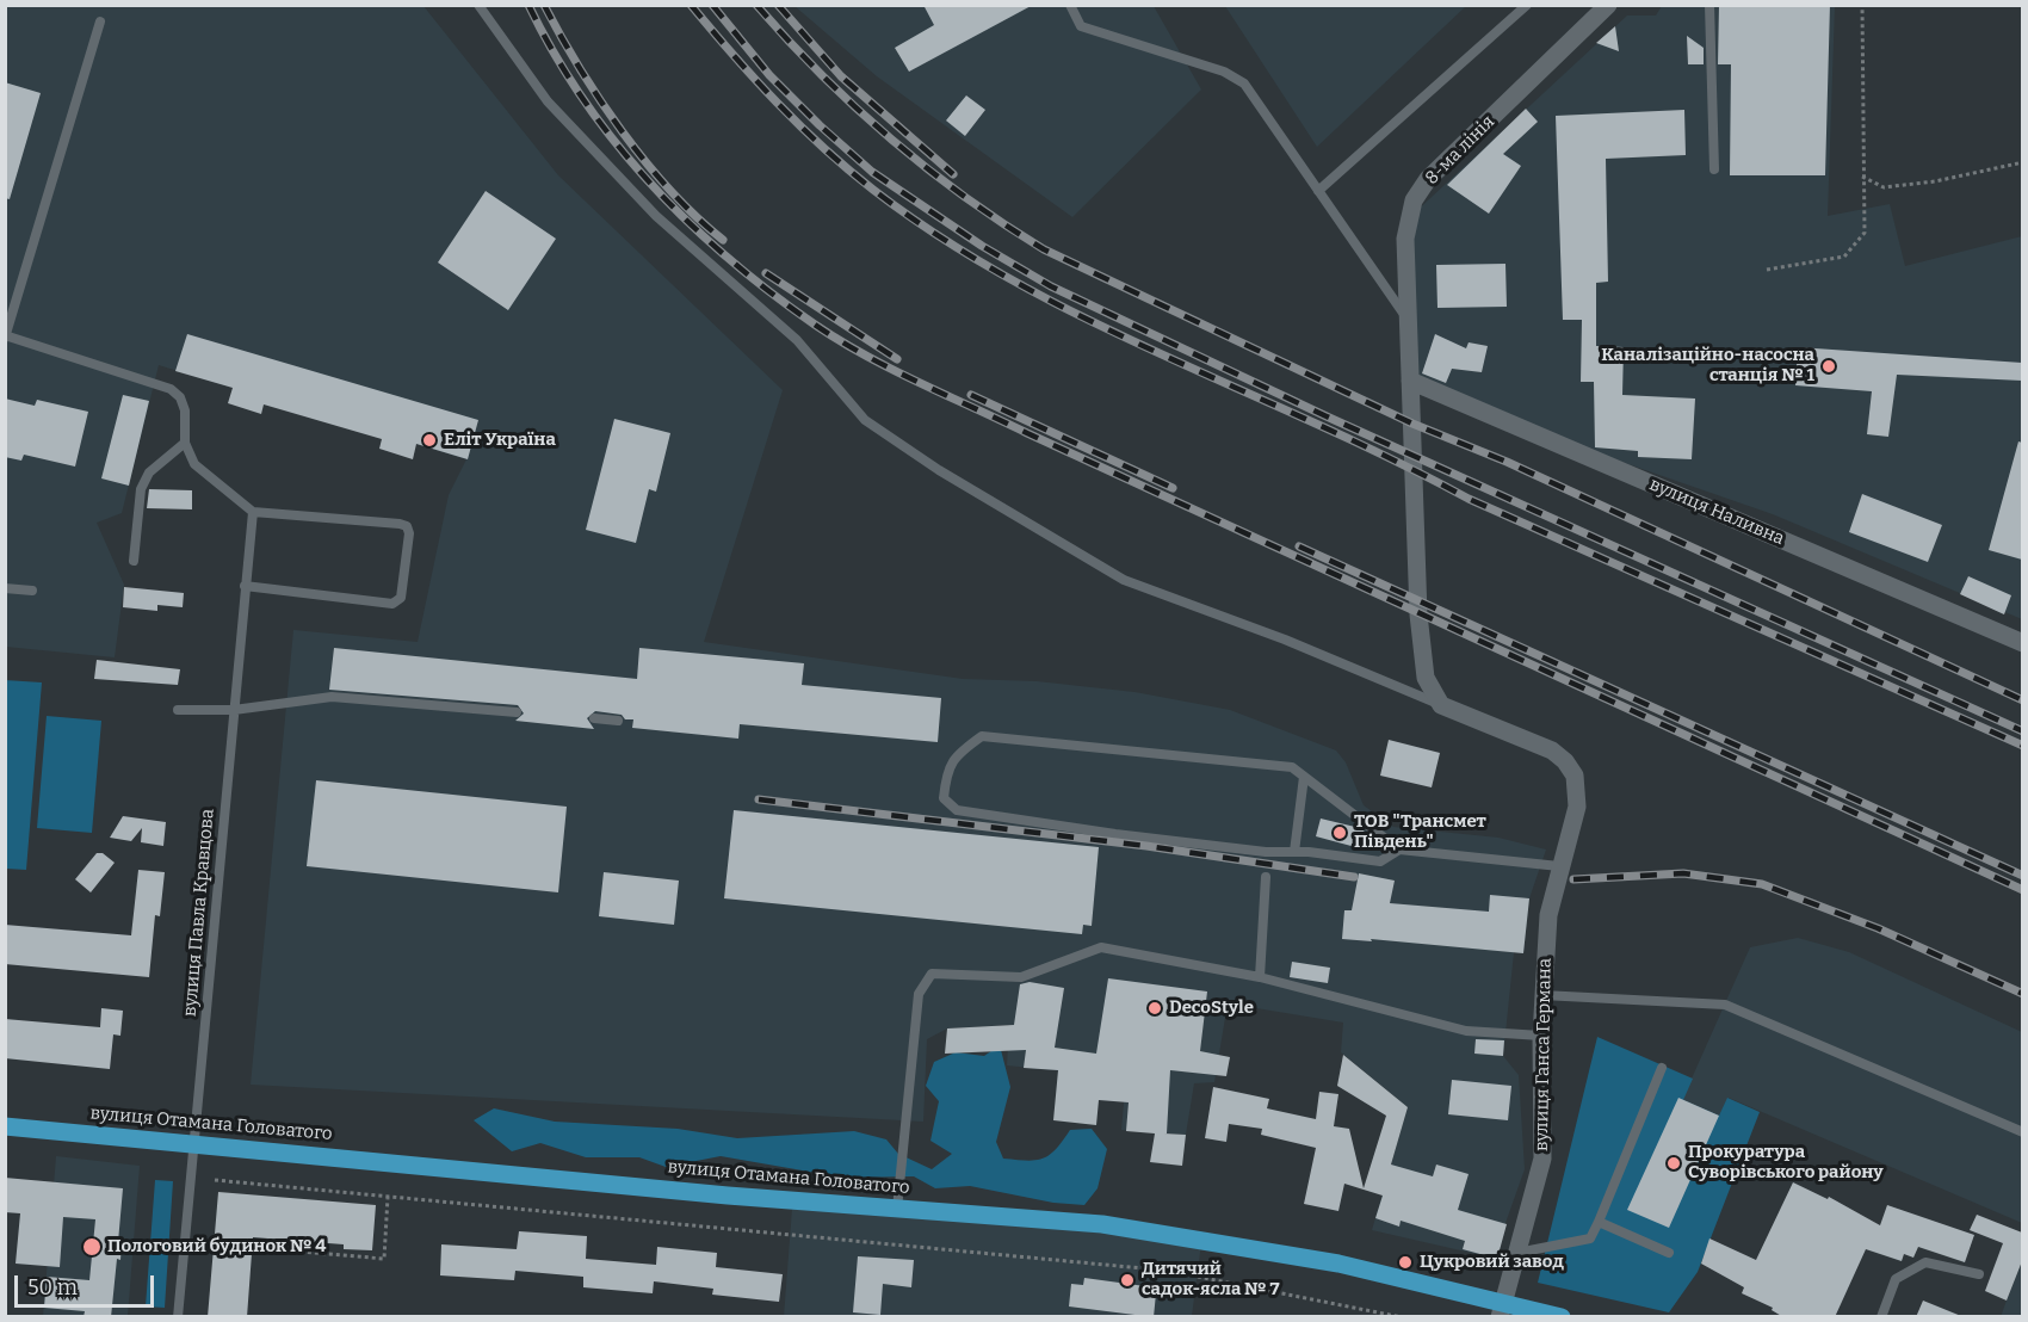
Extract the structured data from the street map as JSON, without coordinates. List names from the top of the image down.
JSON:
{
  "streets": {
    "main road": ["вулиця Отамана Головатого"],
    "street": ["8-ма лінія", "вулиця Наливна", "вулиця Ганса Германа"],
    "lane": ["вулиця Павла Кравцова"]
  },
  "crossings": [
    ["8-ма лінія", "вулиця Наливна"],
    ["8-ма лінія", "вулиця Ганса Германа"],
    ["вулиця Павла Кравцова", "вулиця Отамана Головатого"],
    ["вулиця Ганса Германа", "вулиця Отамана Головатого"]
  ],
  "places": [
    "Каналізаційно-насосна станція № 1",
    "Еліт Україна",
    "ТОВ \"Трансмет Південь\"",
    "DecoStyle",
    "Прокуратура Суворівського району",
    "Пологовий будинок № 4",
    "Цукровий завод",
    "Дитячий садок-ясла № 7"
  ],
  "scale_bar": "50 m"
}
